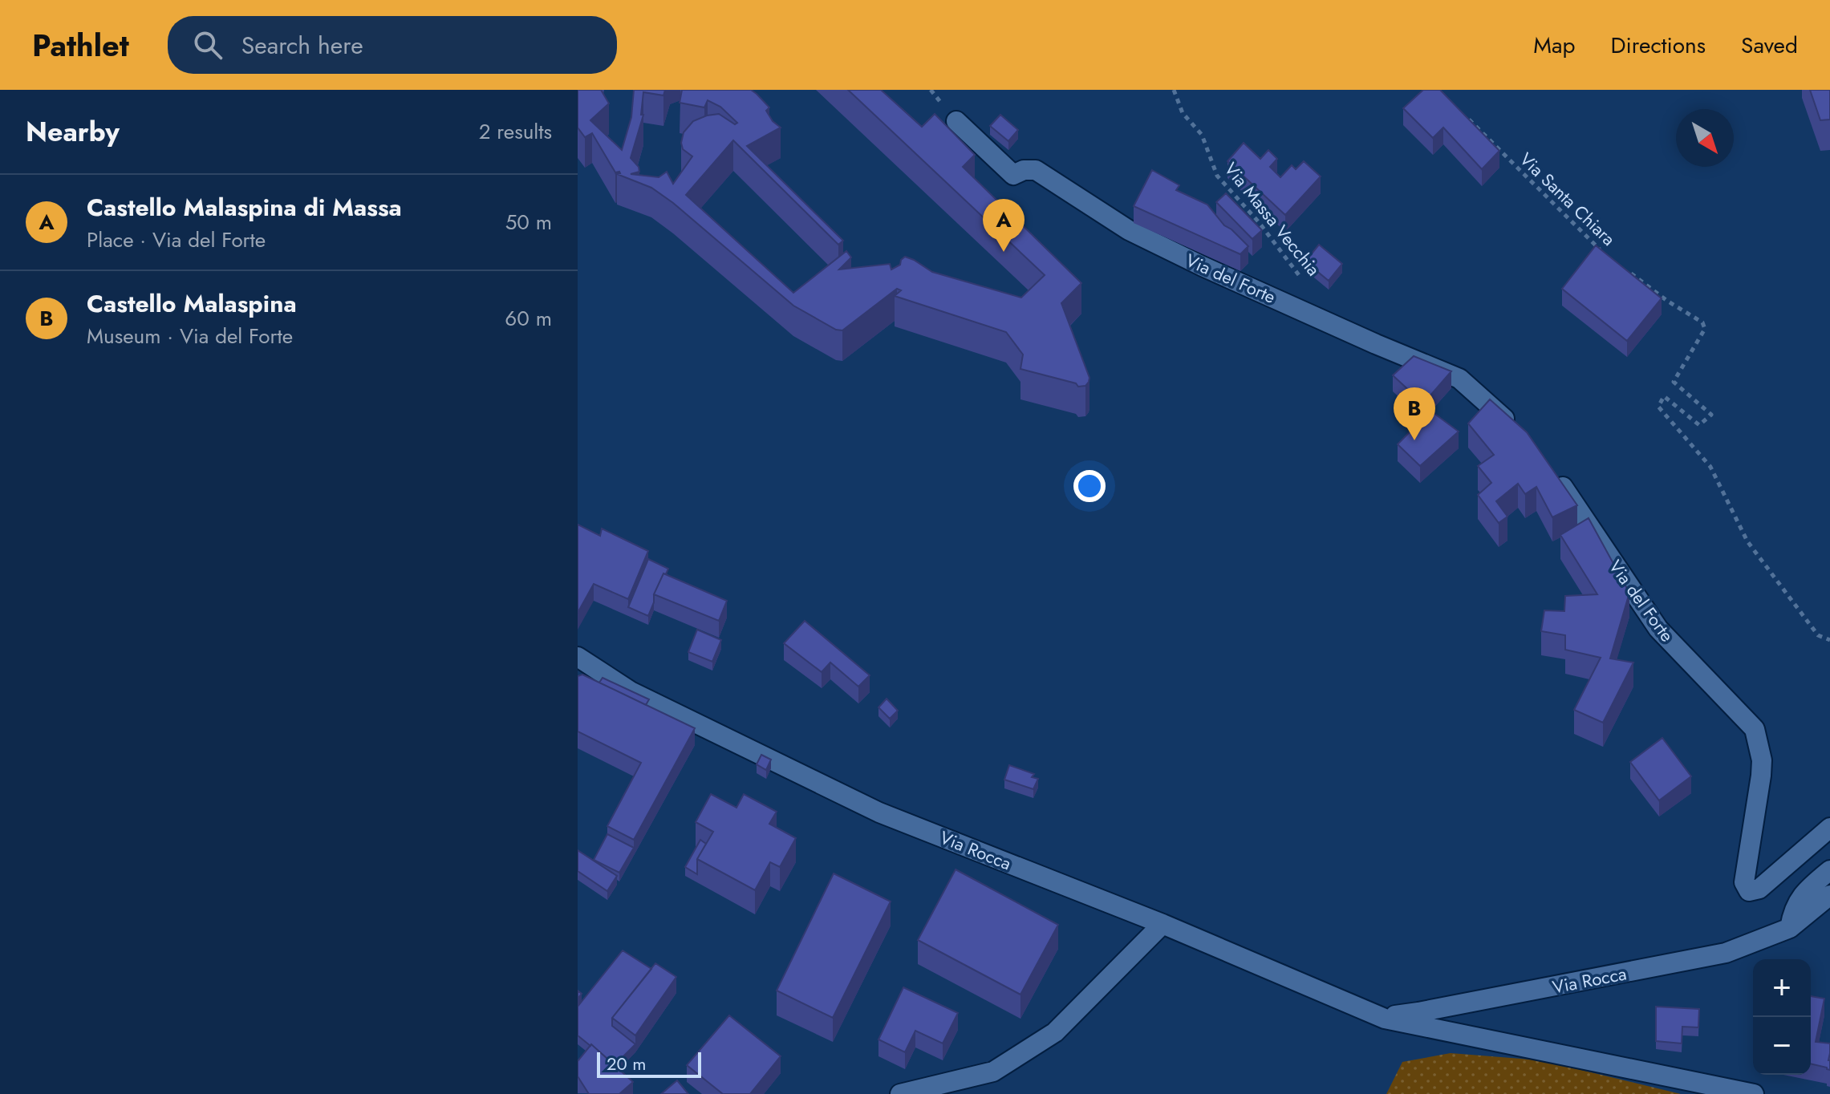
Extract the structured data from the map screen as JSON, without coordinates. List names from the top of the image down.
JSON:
{
  "streets": {
    "street": ["Via del Forte", "Via Rocca"],
    "path": ["Via Santa Chiara", "Via Massa Vecchia"]
  },
  "scale_bar": "20 m",
  "north": "bottom right",
  "page": {
    "header": "Pathlet",
    "search": "Search here",
    "nav": ["Map", "Directions", "Saved"],
    "heading": ["Nearby", "2 results"],
    "list": [
      {
        "mark": "A",
        "name": "Castello Malaspina di Massa",
        "note": "Place · Via del Forte",
        "value": "50 m"
      },
      {
        "mark": "B",
        "name": "Castello Malaspina",
        "note": "Museum · Via del Forte",
        "value": "60 m"
      }
    ],
    "pins": ["A", "B"],
    "map_buttons": ["+", "−"],
    "scale": "20 m"
  }
}
